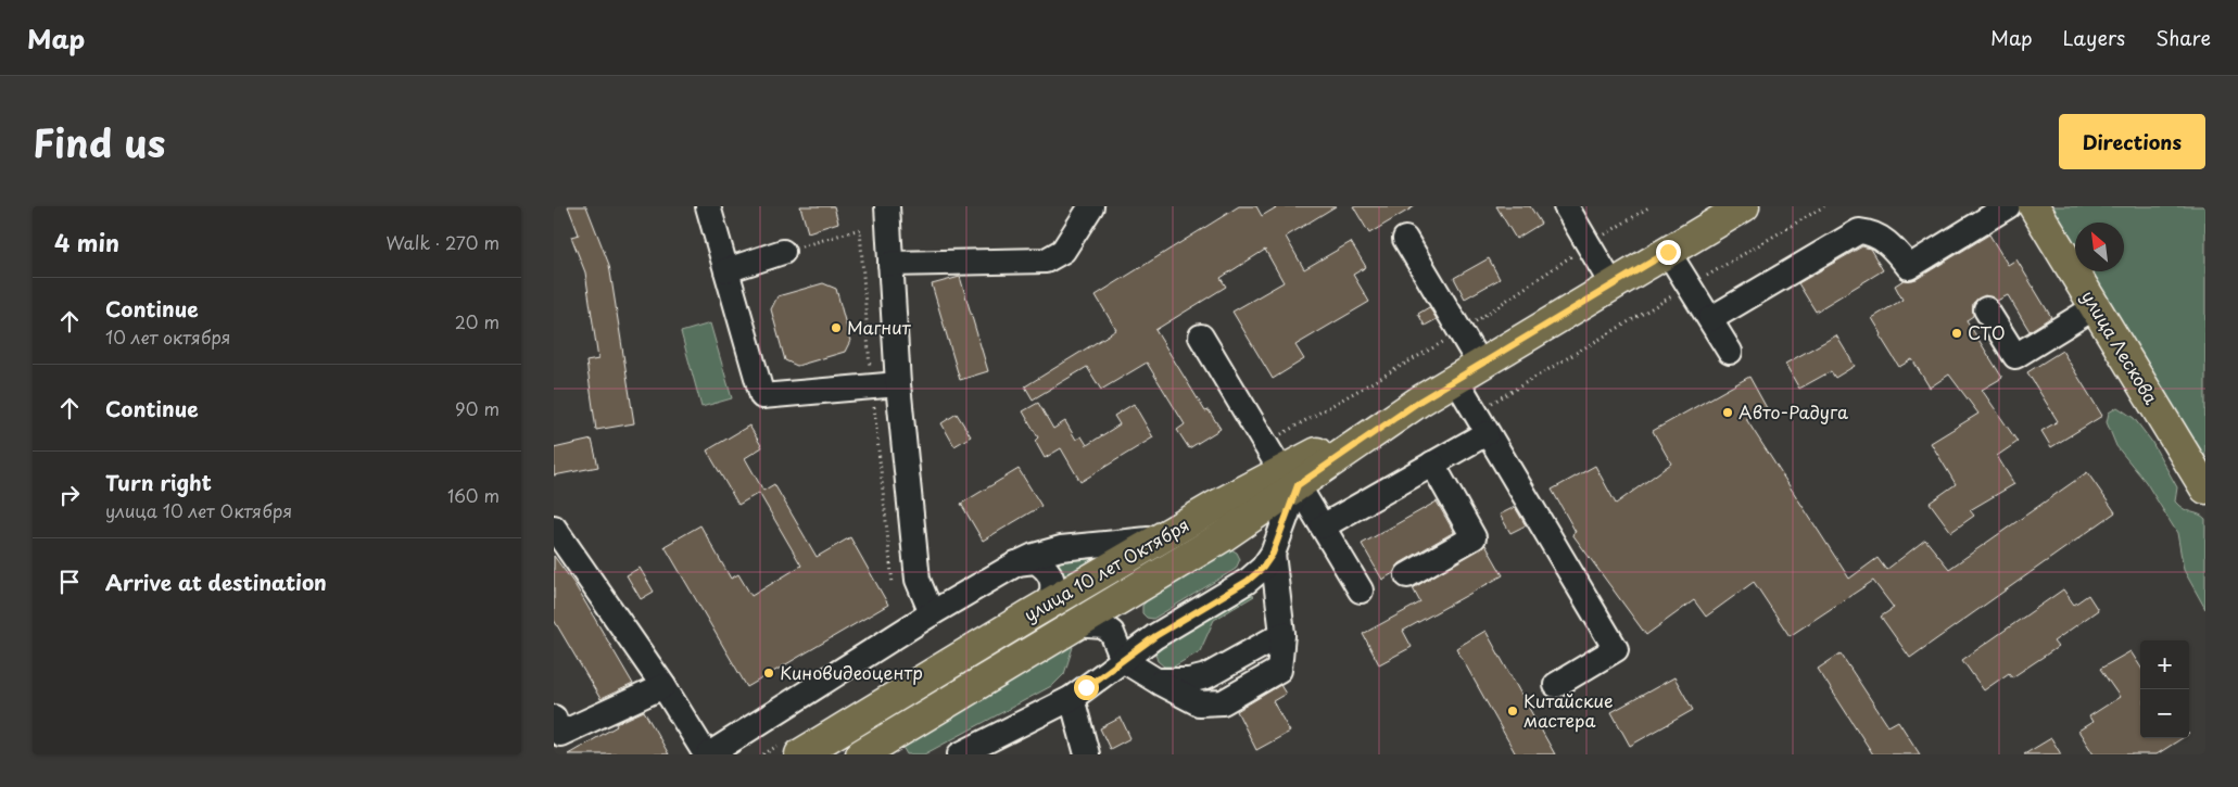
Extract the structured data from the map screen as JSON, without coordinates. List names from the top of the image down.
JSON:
{
  "streets": {
    "main road": ["улица Лескова", "улица 10 лет Октября"]
  },
  "places": [
    "Магнит",
    "СТО",
    "Авто-Радуга",
    "Киновидеоцентр",
    "Китайские мастера"
  ],
  "north": "top left",
  "page": {
    "header": "Map",
    "nav": ["Map", "Layers", "Share"],
    "title": "Find us",
    "buttons": "Directions",
    "heading": ["4 min", "Walk · 270 m"],
    "list": [
      ["Continue", "10 лет октября", "20 m"],
      ["Continue", "90 m"],
      ["Turn right", "улица 10 лет Октября", "160 m"],
      "Arrive at destination"
    ],
    "map_buttons": ["+", "−"]
  }
}
